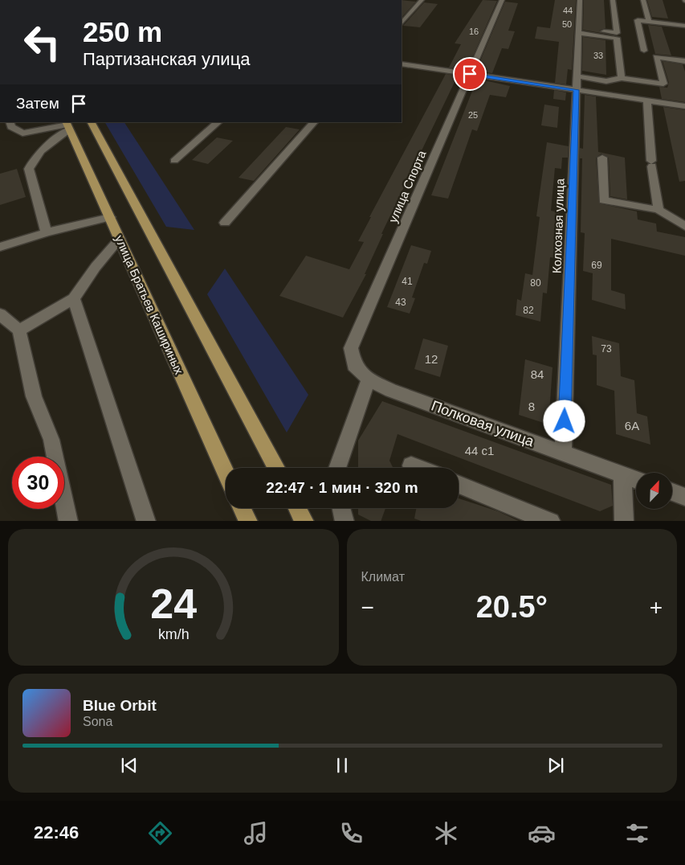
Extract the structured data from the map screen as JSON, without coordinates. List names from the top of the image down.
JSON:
{
  "streets": {
    "main road": ["улица Братьев Кашириных"],
    "street": ["улица Спорта", "Колхозная улица", "Полковая улица"]
  },
  "crossings": [
    ["улица Спорта", "Полковая улица"],
    ["Колхозная улица", "Полковая улица"]
  ],
  "house_numbers": [
    "44",
    "50",
    "16",
    "33",
    "25",
    "69",
    "41",
    "80",
    "43",
    "82",
    "73",
    "12",
    "84",
    "8",
    "6А",
    "44 c1"
  ],
  "north": "top right",
  "page": {
    "turn": ["250 m", "Партизанская улица"],
    "then": "Затем",
    "limit": "30",
    "trip": "22:47 · 1 мин · 320 m",
    "tile": "Климат",
    "heat": ["−", "20.5°", "+"],
    "song": ["Blue Orbit", "Sona"],
    "tabs": "22:46",
    "gauge": ["24", "km/h"]
  }
}
